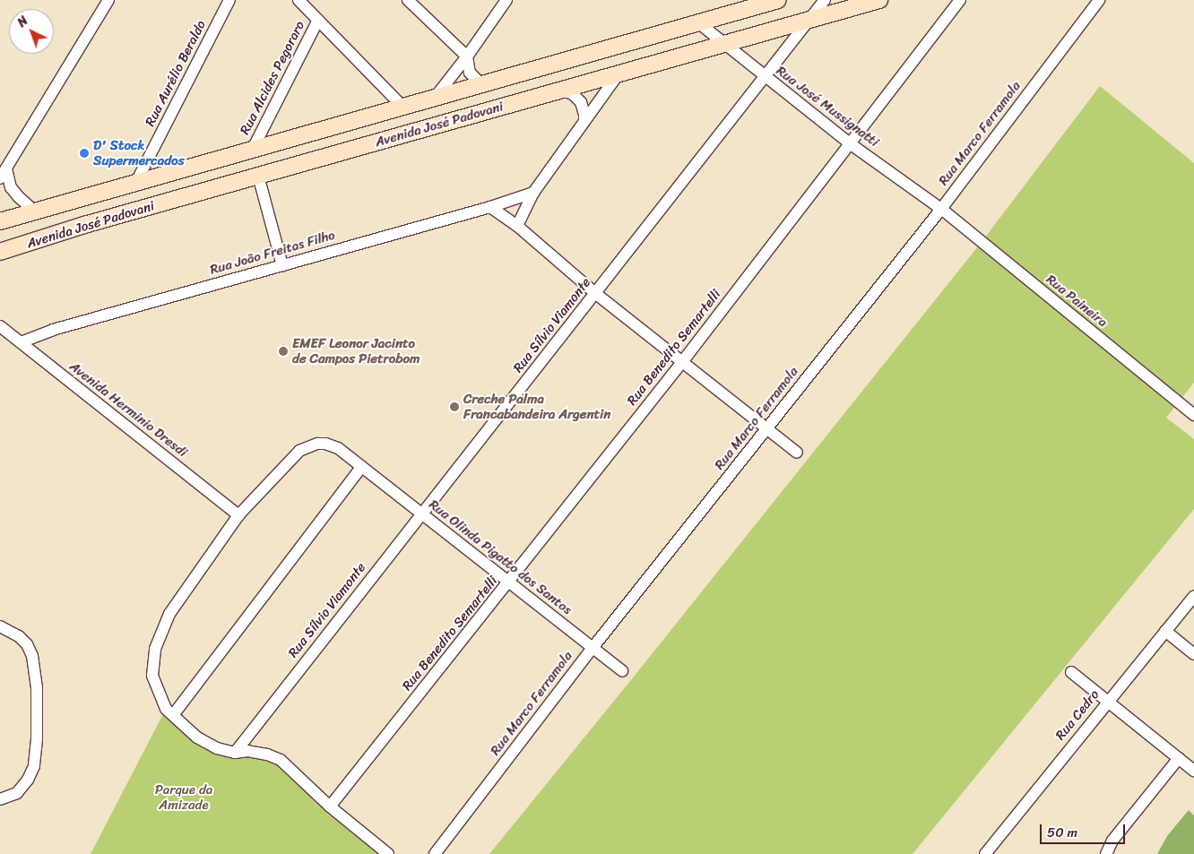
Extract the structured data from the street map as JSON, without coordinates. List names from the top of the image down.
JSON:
{
  "streets": {
    "street": [
      "Rua Aurélio Beraldo",
      "Rua Alcides Pegoraro",
      "Rua José Mussignatti",
      "Avenida José Padovani",
      "Rua Marco Ferramola",
      "Rua João Freitas Filho",
      "Rua Paineira",
      "Rua Sílvio Viamonte",
      "Rua Benedito Semartelli",
      "Avenida Herminio Dresdi",
      "Rua Olinda Pigatto dos Santos",
      "Rua Cedro"
    ]
  },
  "crossings": [
    ["Rua Aurélio Beraldo", "Avenida José Padovani"],
    ["Rua Alcides Pegoraro", "Avenida José Padovani"],
    ["Rua José Mussignatti", "Avenida José Padovani"],
    ["Rua José Mussignatti", "Rua Marco Ferramola"],
    ["Rua José Mussignatti", "Rua Paineira"],
    ["Rua José Mussignatti", "Rua Sílvio Viamonte"],
    ["Rua José Mussignatti", "Rua Benedito Semartelli"],
    ["Avenida José Padovani", "Rua Sílvio Viamonte"],
    ["Rua Marco Ferramola", "Rua Paineira"],
    ["Rua Marco Ferramola", "Rua Olinda Pigatto dos Santos"],
    ["Rua João Freitas Filho", "Avenida Herminio Dresdi"],
    ["Rua Sílvio Viamonte", "Rua Olinda Pigatto dos Santos"],
    ["Rua Benedito Semartelli", "Rua Olinda Pigatto dos Santos"],
    ["Avenida Herminio Dresdi", "Rua Olinda Pigatto dos Santos"]
  ],
  "parks": ["Parque da Amizade"],
  "places": ["D' Stock Supermercados", "EMEF Leonor Jacinto de Campos Pietrobom", "Creche Palma Francabandeira Argentin"],
  "scale_bar": "50 m",
  "north": "top left"
}
